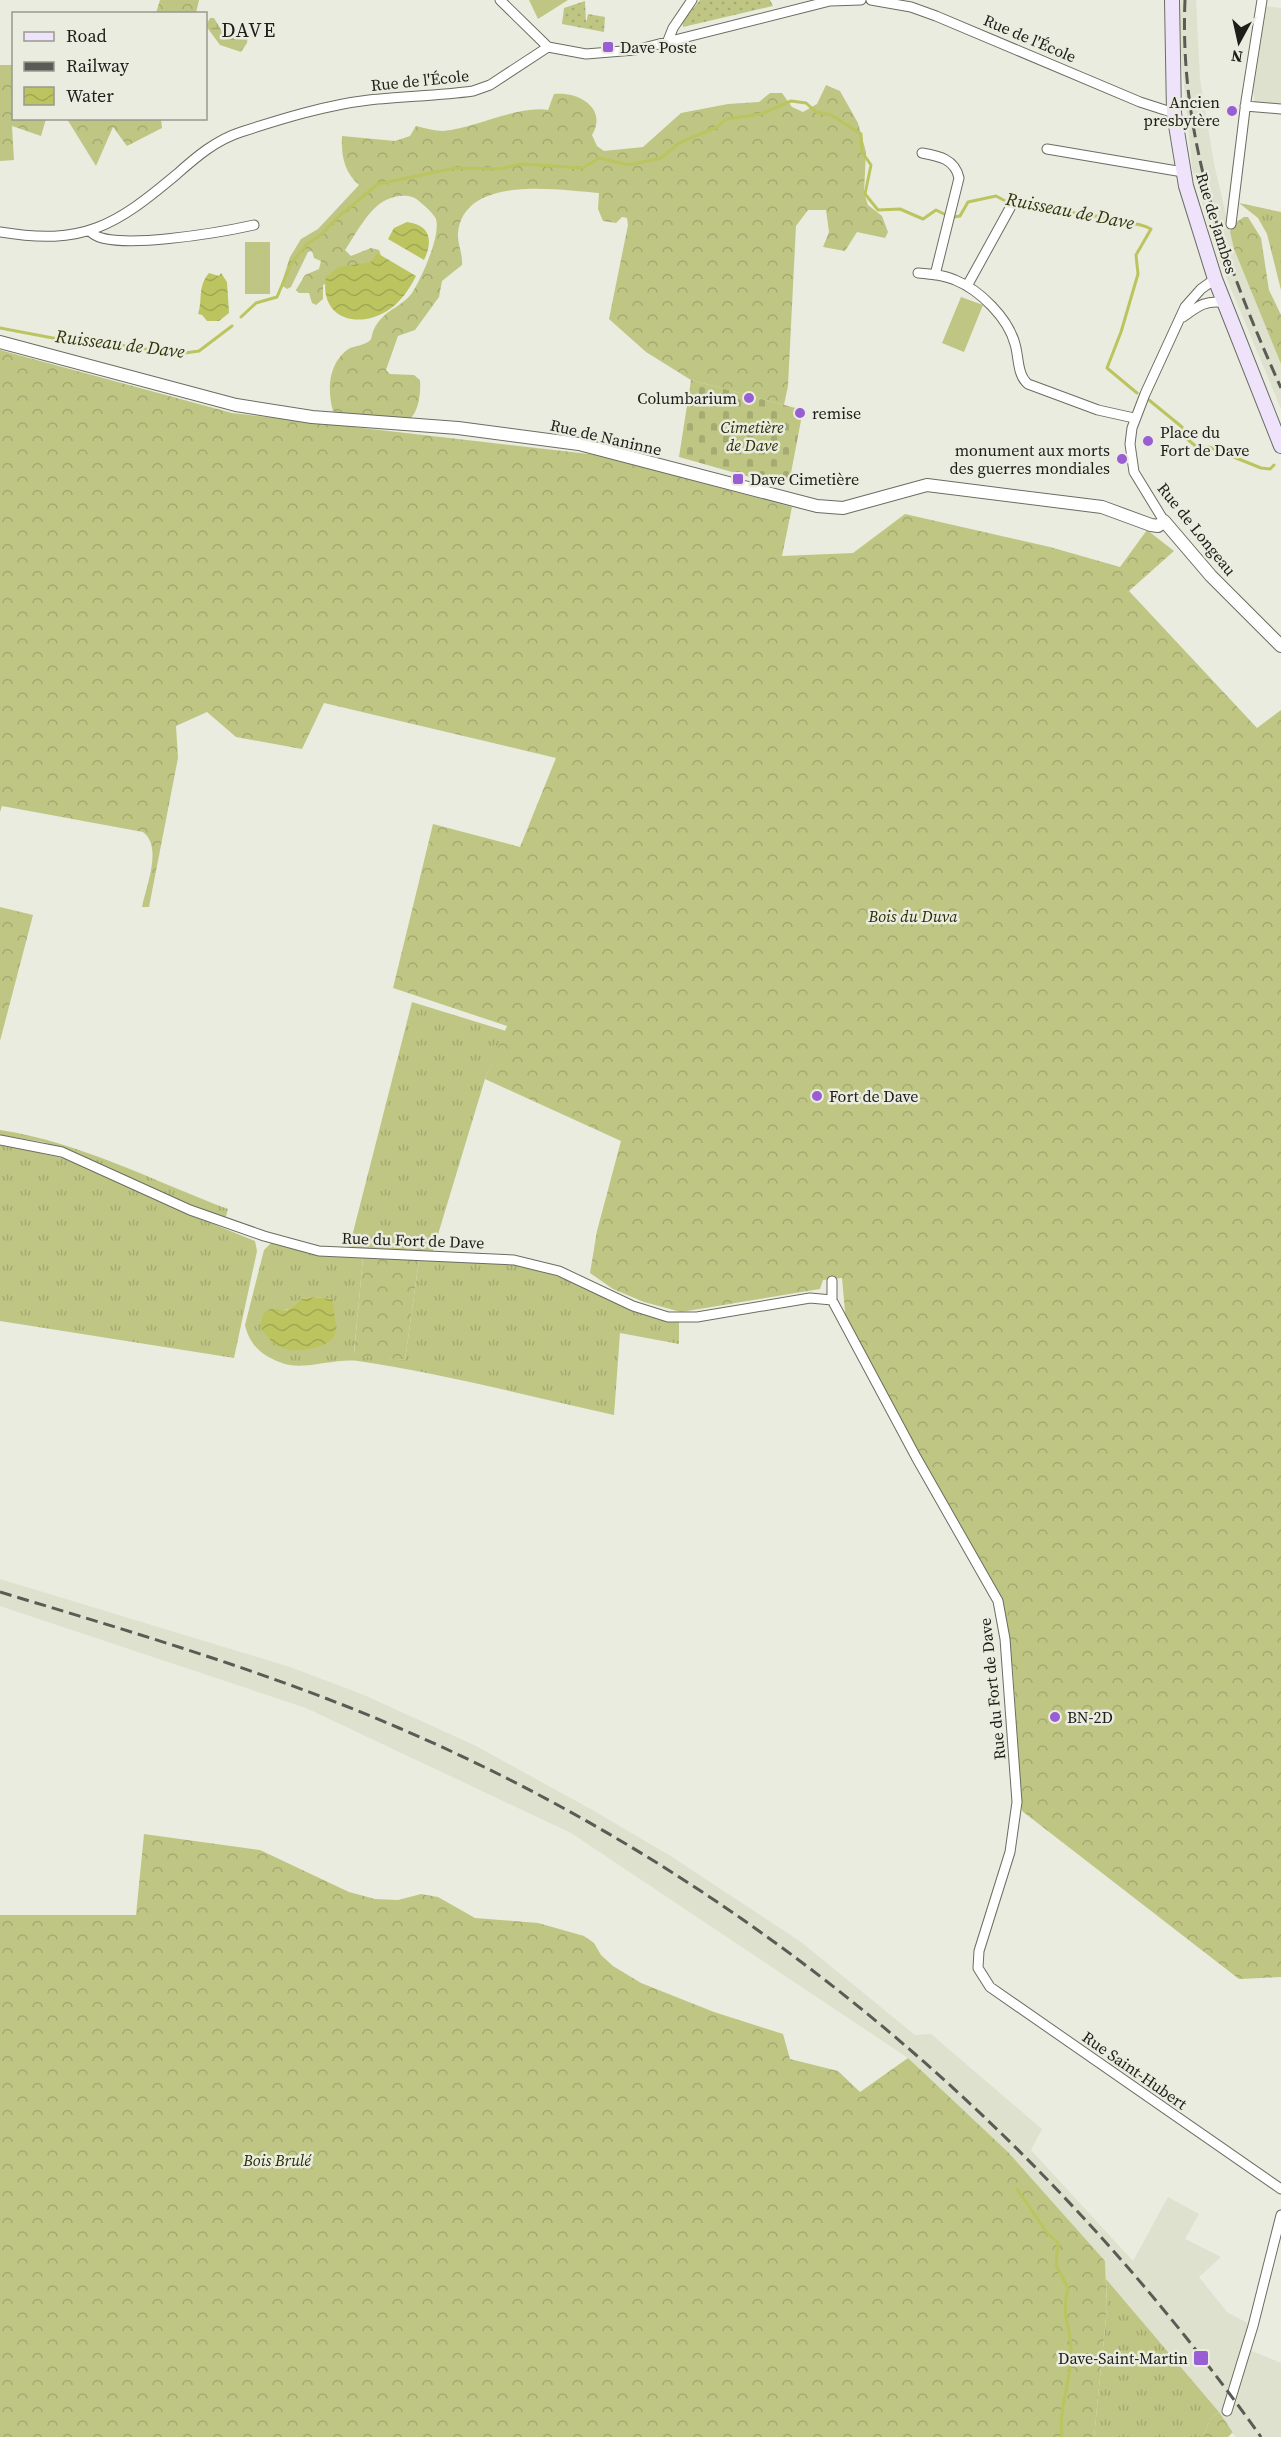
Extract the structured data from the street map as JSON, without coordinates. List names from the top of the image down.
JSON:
{
  "streets": {
    "main road": ["Rue de Jambes"],
    "street": [
      "Rue de l'École",
      "Rue de Naninne",
      "Rue de Longeau",
      "Rue du Fort de Dave",
      "Rue Saint-Hubert"
    ]
  },
  "crossings": [
    ["Rue de l'École", "Rue de Jambes"],
    ["Rue de Jambes", "Rue de Longeau"],
    ["Rue de Naninne", "Rue de Longeau"],
    ["Rue du Fort de Dave", "Rue Saint-Hubert"]
  ],
  "districts": ["DAVE"],
  "water": ["Ruisseau de Dave"],
  "parks": ["Cimetière de Dave", "Bois du Duva", "Bois Brulé"],
  "places": {
    "transit": ["Dave Poste", "Dave Cimetière", "Dave-Saint-Martin"],
    "other": [
      "Ancien presbytère",
      "Columbarium",
      "remise",
      "Place du Fort de Dave",
      "monument aux morts des guerres mondiales",
      "Fort de Dave",
      "BN-2D"
    ]
  },
  "legend": ["Road", "Railway", "Water"],
  "north": "bottom"
}
